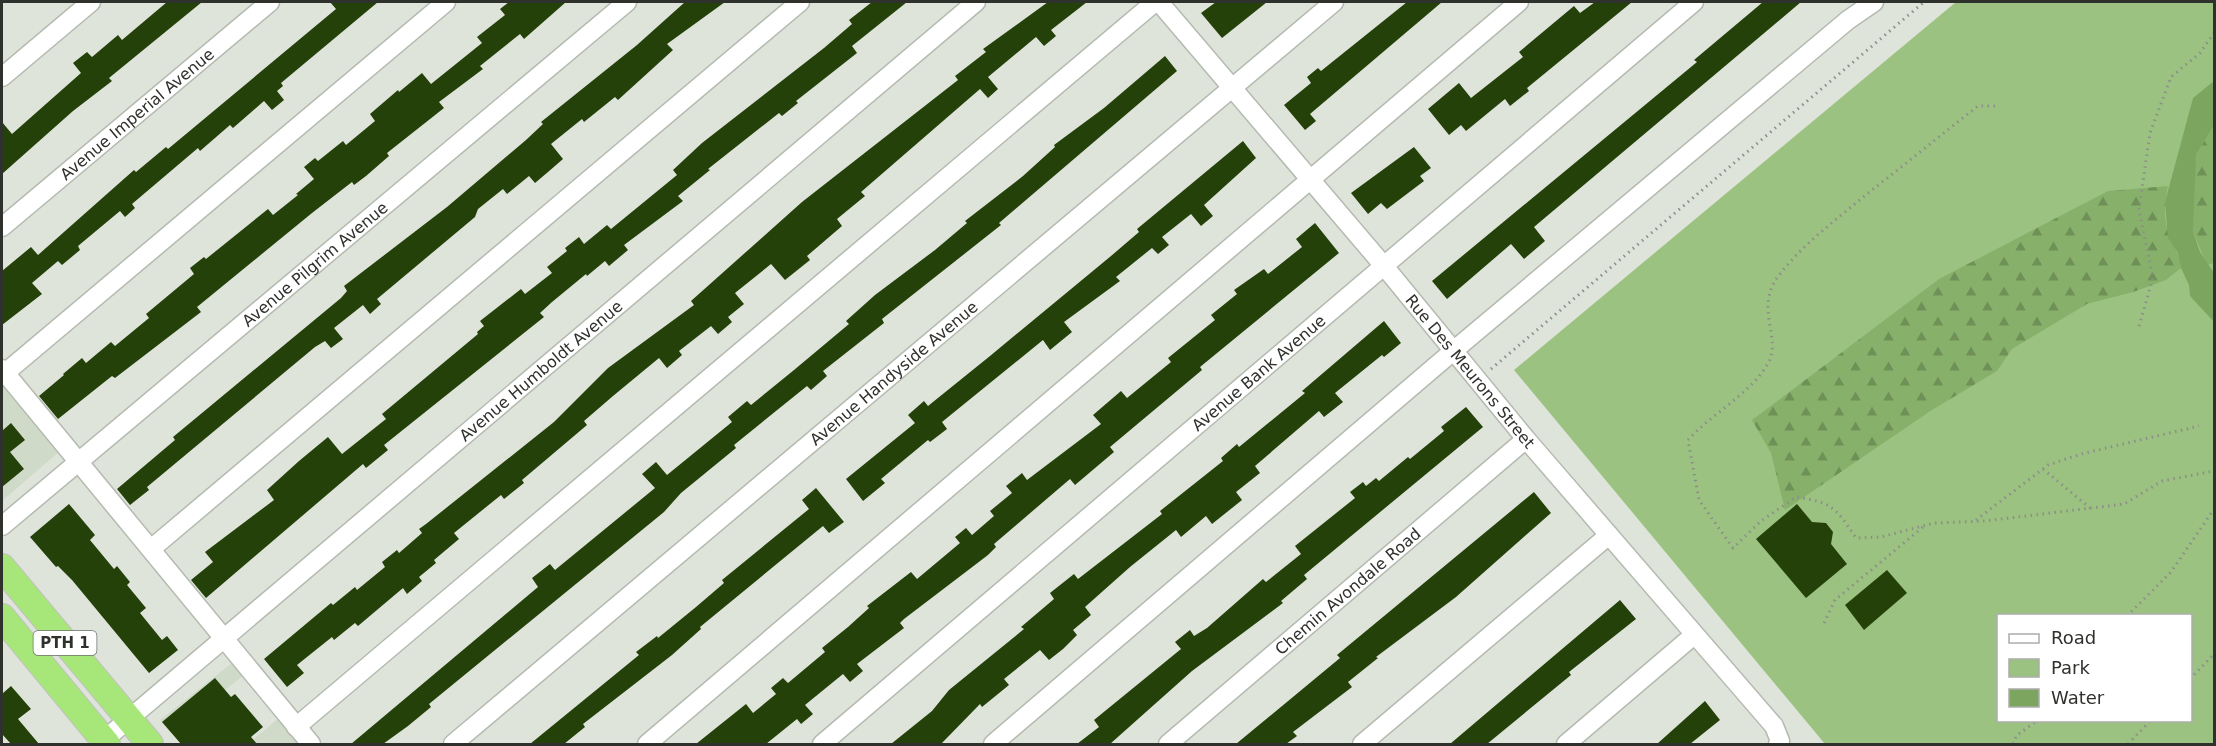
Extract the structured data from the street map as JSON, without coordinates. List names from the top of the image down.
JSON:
{
  "streets": {
    "highway": ["PTH 1"],
    "street": [
      "Avenue Imperial Avenue",
      "Avenue Pilgrim Avenue",
      "Avenue Humboldt Avenue",
      "Rue Des Meurons Street",
      "Avenue Handyside Avenue",
      "Avenue Bank Avenue",
      "Chemin Avondale Road"
    ]
  },
  "crossings": [
    ["Avenue Humboldt Avenue", "PTH 1"],
    ["Rue Des Meurons Street", "Avenue Handyside Avenue"],
    ["Rue Des Meurons Street", "Avenue Bank Avenue"],
    ["Rue Des Meurons Street", "Chemin Avondale Road"]
  ],
  "legend": ["Road", "Park", "Water"]
}
